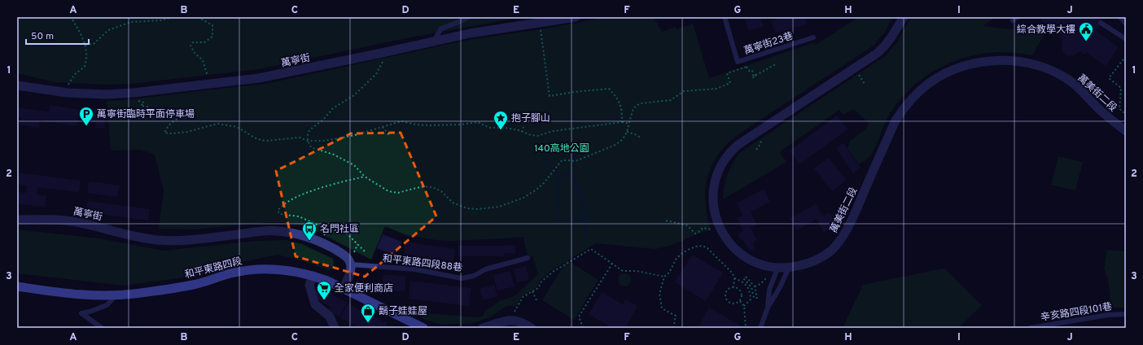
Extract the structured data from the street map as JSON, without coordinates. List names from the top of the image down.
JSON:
{
  "streets": {
    "main road": ["和平東路四段"],
    "street": ["萬寧街", "萬美街二段"],
    "lane": ["萬寧街23巷", "和平東路四段88巷", "辛亥路四段101巷"]
  },
  "crossings": [
    ["萬寧街", "和平東路四段88巷"]
  ],
  "parks": ["140高地公園"],
  "places": {
    "public building": ["綜合教學大樓"],
    "parking": ["萬寧街臨時平面停車場"],
    "place": ["抱子腳山"],
    "bus stop": ["名門社區"],
    "supermarket": ["全家便利商店"],
    "shop": ["鬍子娃娃屋"]
  },
  "scale_bar": "50 m",
  "grid": {
    "columns": [
      "A",
      "B",
      "C",
      "D",
      "E",
      "F",
      "G",
      "H",
      "I",
      "J"
    ],
    "rows": ["1", "2", "3"]
  }
}
